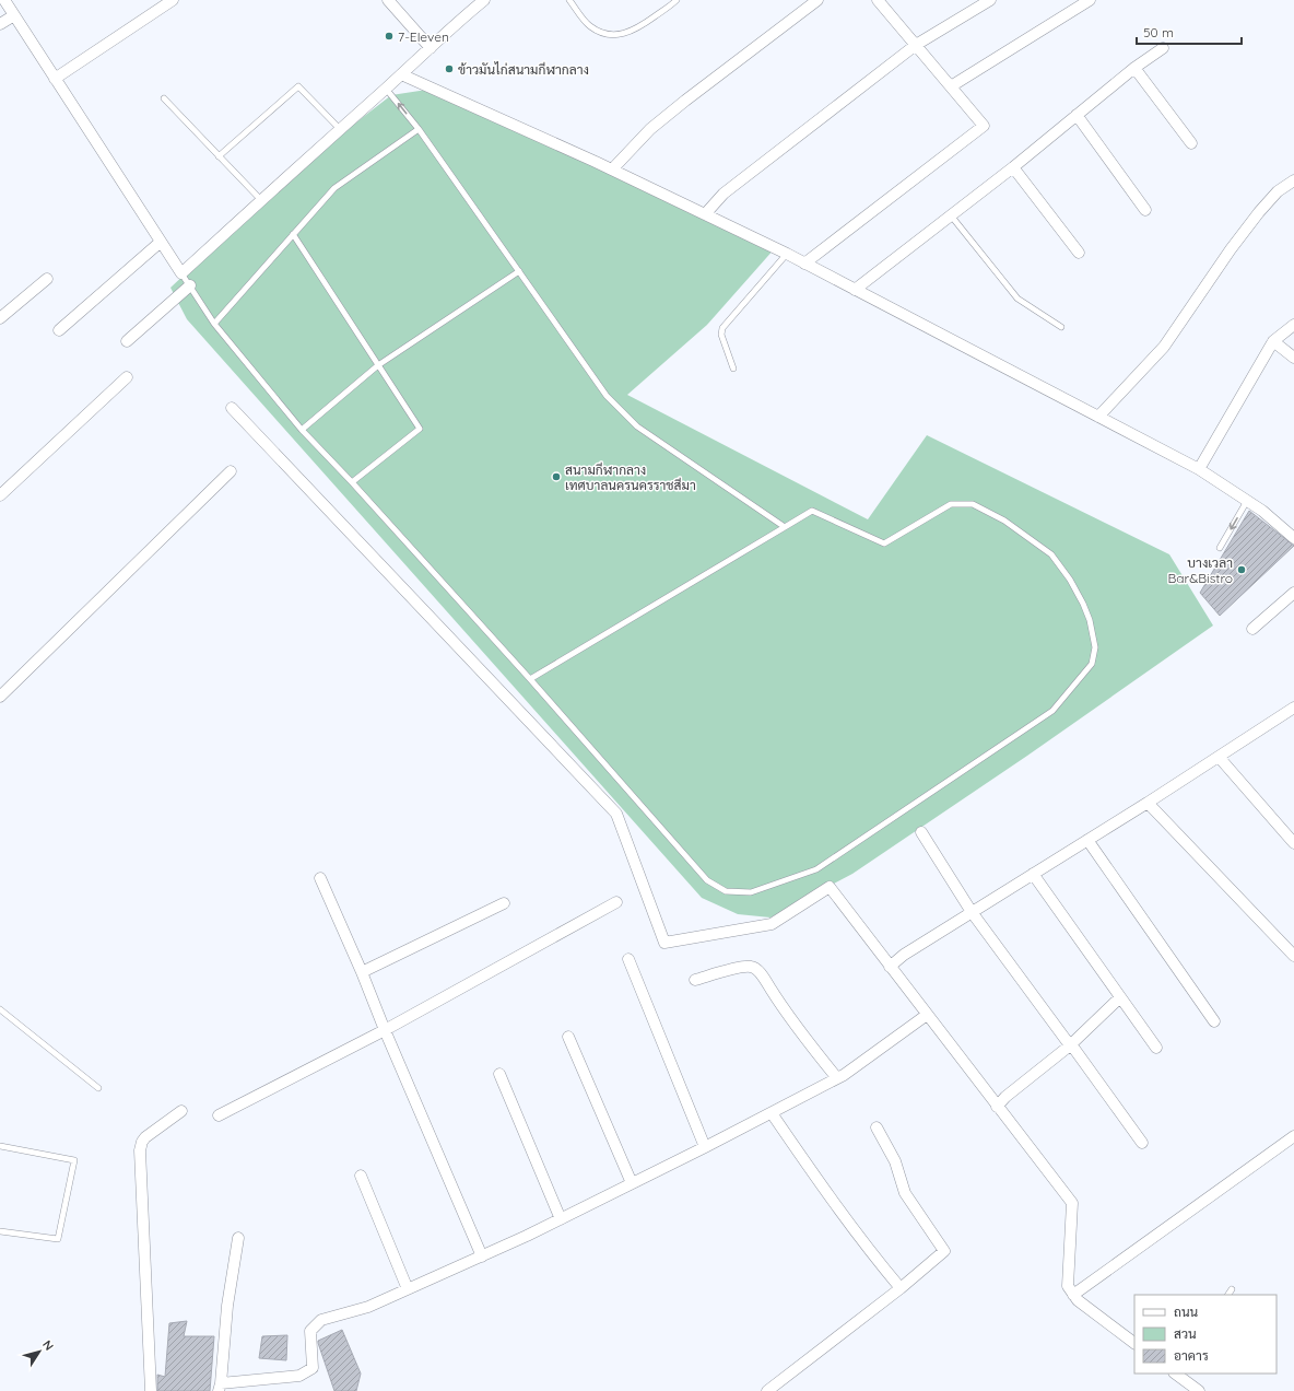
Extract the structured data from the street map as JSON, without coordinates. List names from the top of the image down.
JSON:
{
  "places": [
    "7-Eleven",
    "ข้าวมันไก่สนามกีฬากลาง",
    "สนามกีฬากลาง เทศบาลนครนครราชสีมา",
    "บางเวลา Bar&Bistro"
  ],
  "legend": ["ถนน", "สวน", "อาคาร"],
  "scale_bar": "50 m",
  "north": "top right"
}
